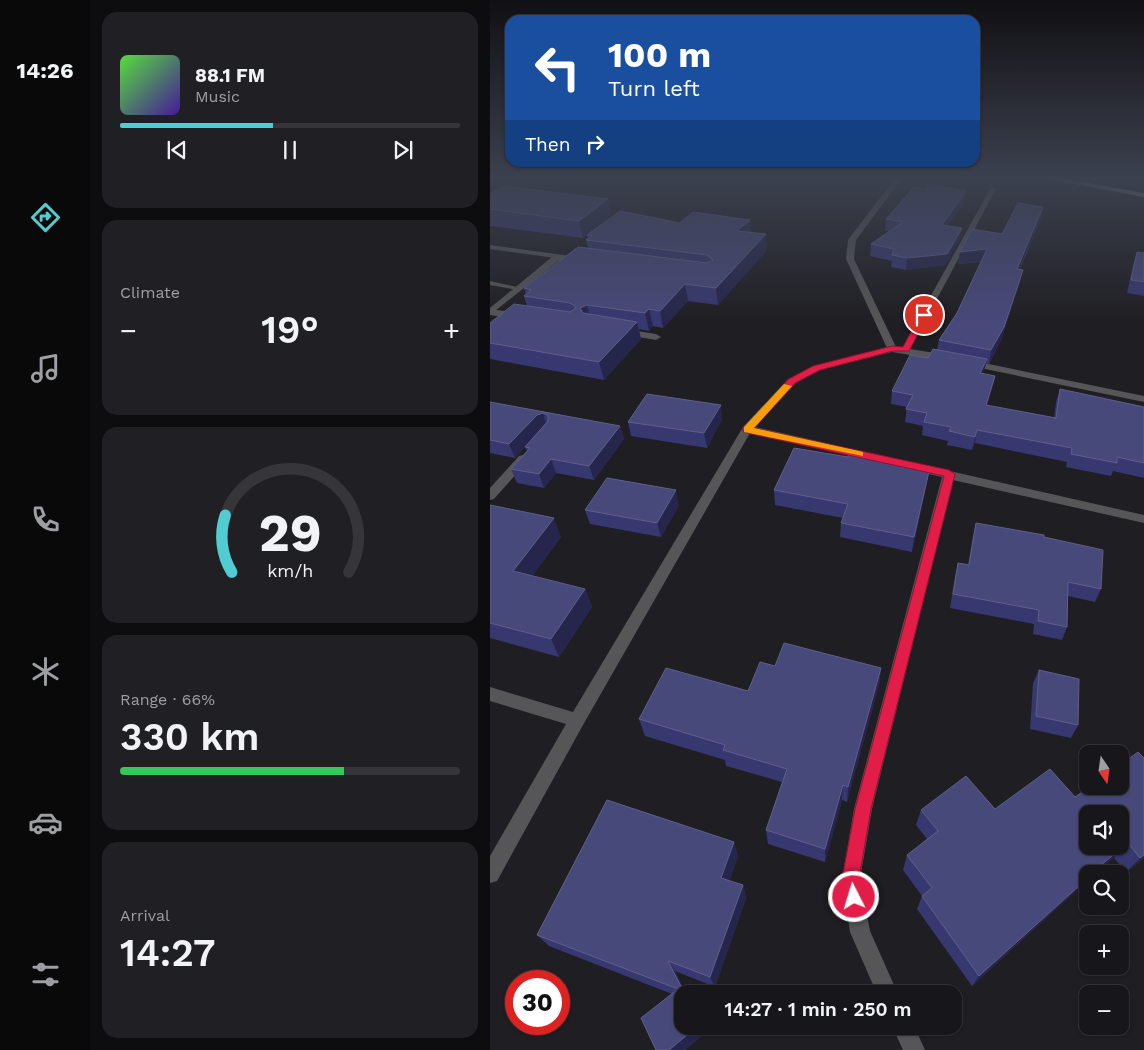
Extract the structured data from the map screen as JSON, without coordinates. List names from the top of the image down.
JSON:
{
  "north": "bottom",
  "page": {
    "tabs": "14:26",
    "turn": ["100 m", "Turn left"],
    "song": ["88.1 FM", "Music"],
    "then": "Then",
    "tile": [
      "Climate",
      ["Range · 66%", "330 km"],
      ["Arrival", "14:27"]
    ],
    "heat": ["−", "19°", "+"],
    "map_buttons": ["+", "−"],
    "limit": "30",
    "trip": "14:27 · 1 min · 250 m",
    "gauge": ["29", "km/h"]
  }
}
